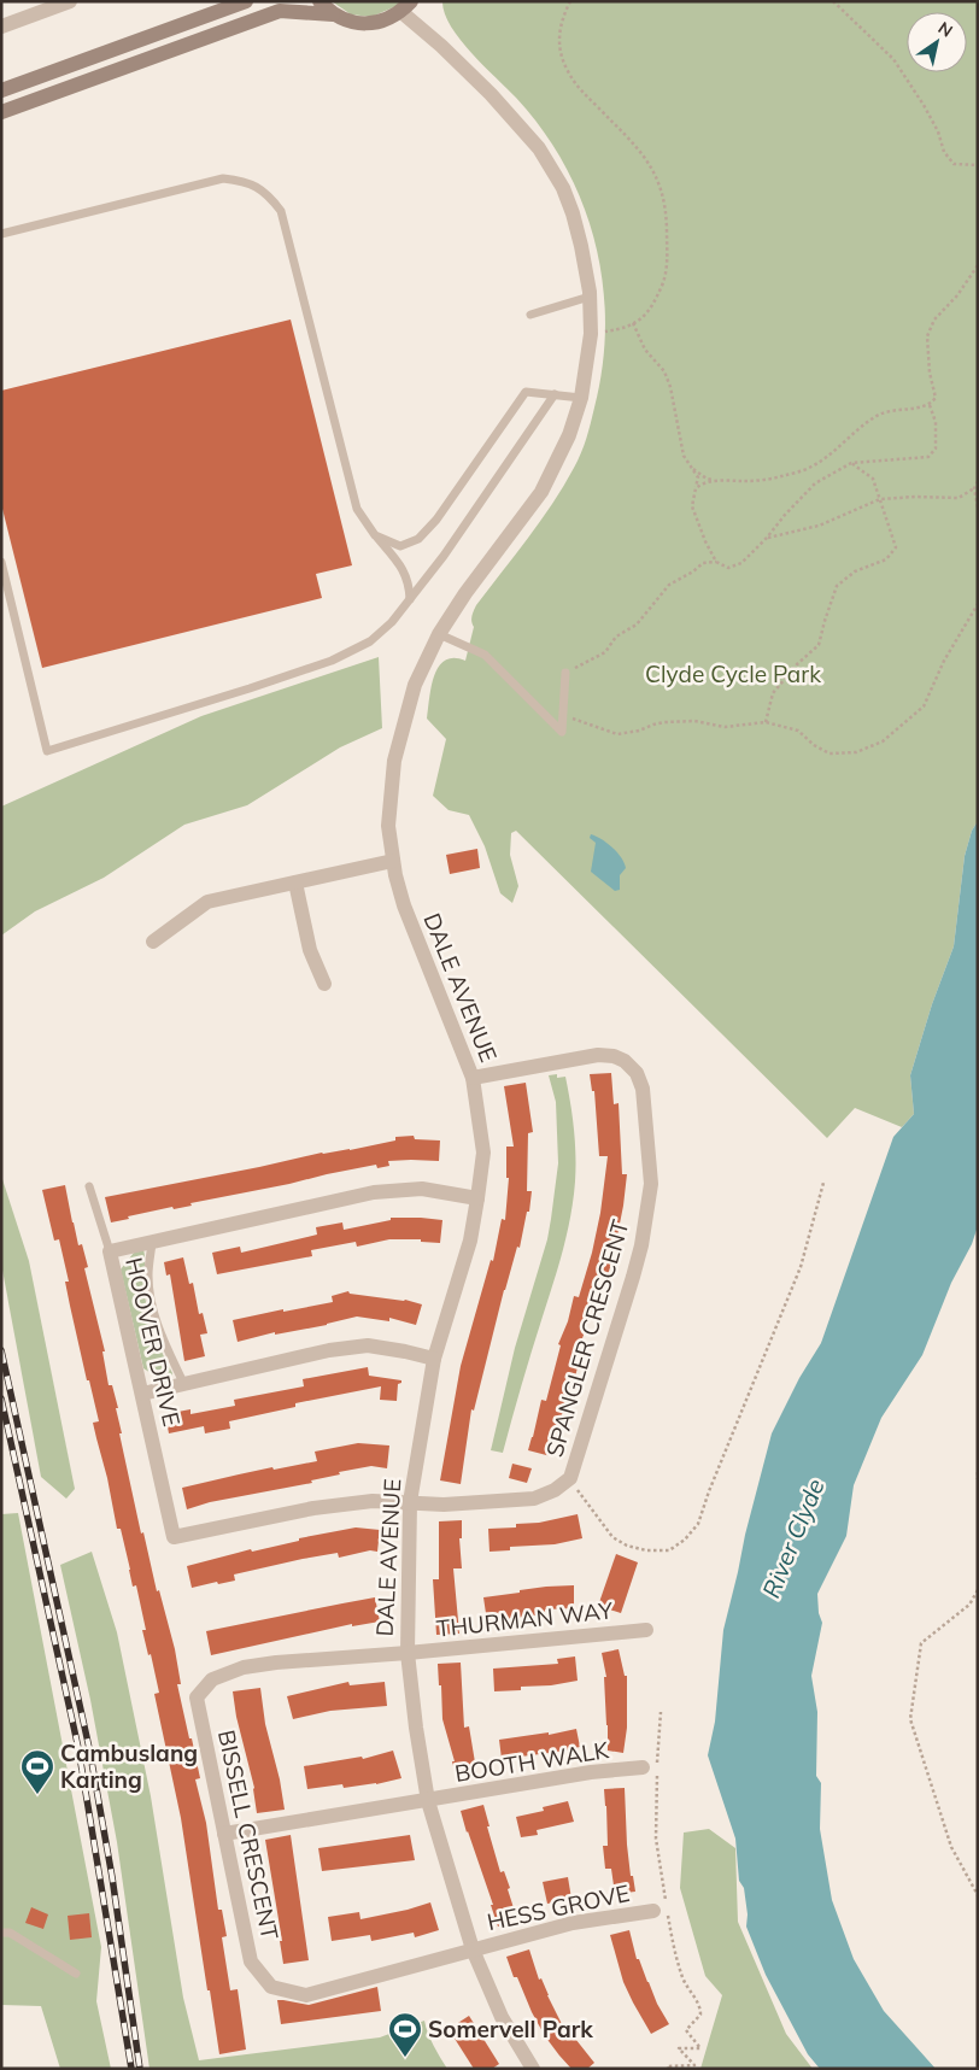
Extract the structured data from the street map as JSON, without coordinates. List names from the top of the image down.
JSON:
{
  "streets": {
    "street": [
      "DALE AVENUE",
      "SPANGLER CRESCENT",
      "HOOVER DRIVE",
      "THURMAN WAY",
      "BOOTH WALK",
      "BISSELL CRESCENT",
      "HESS GROVE"
    ]
  },
  "crossings": [
    ["DALE AVENUE", "SPANGLER CRESCENT"],
    ["DALE AVENUE", "HOOVER DRIVE"],
    ["DALE AVENUE", "THURMAN WAY"],
    ["DALE AVENUE", "BOOTH WALK"],
    ["DALE AVENUE", "BISSELL CRESCENT"],
    ["DALE AVENUE", "HESS GROVE"],
    ["SPANGLER CRESCENT", "HOOVER DRIVE"],
    ["THURMAN WAY", "BISSELL CRESCENT"],
    ["BOOTH WALK", "BISSELL CRESCENT"],
    ["BISSELL CRESCENT", "HESS GROVE"]
  ],
  "water": ["River Clyde"],
  "parks": ["Clyde Cycle Park"],
  "places": {
    "sports": ["Cambuslang Karting", "Somervell Park"]
  },
  "north": "top right"
}
